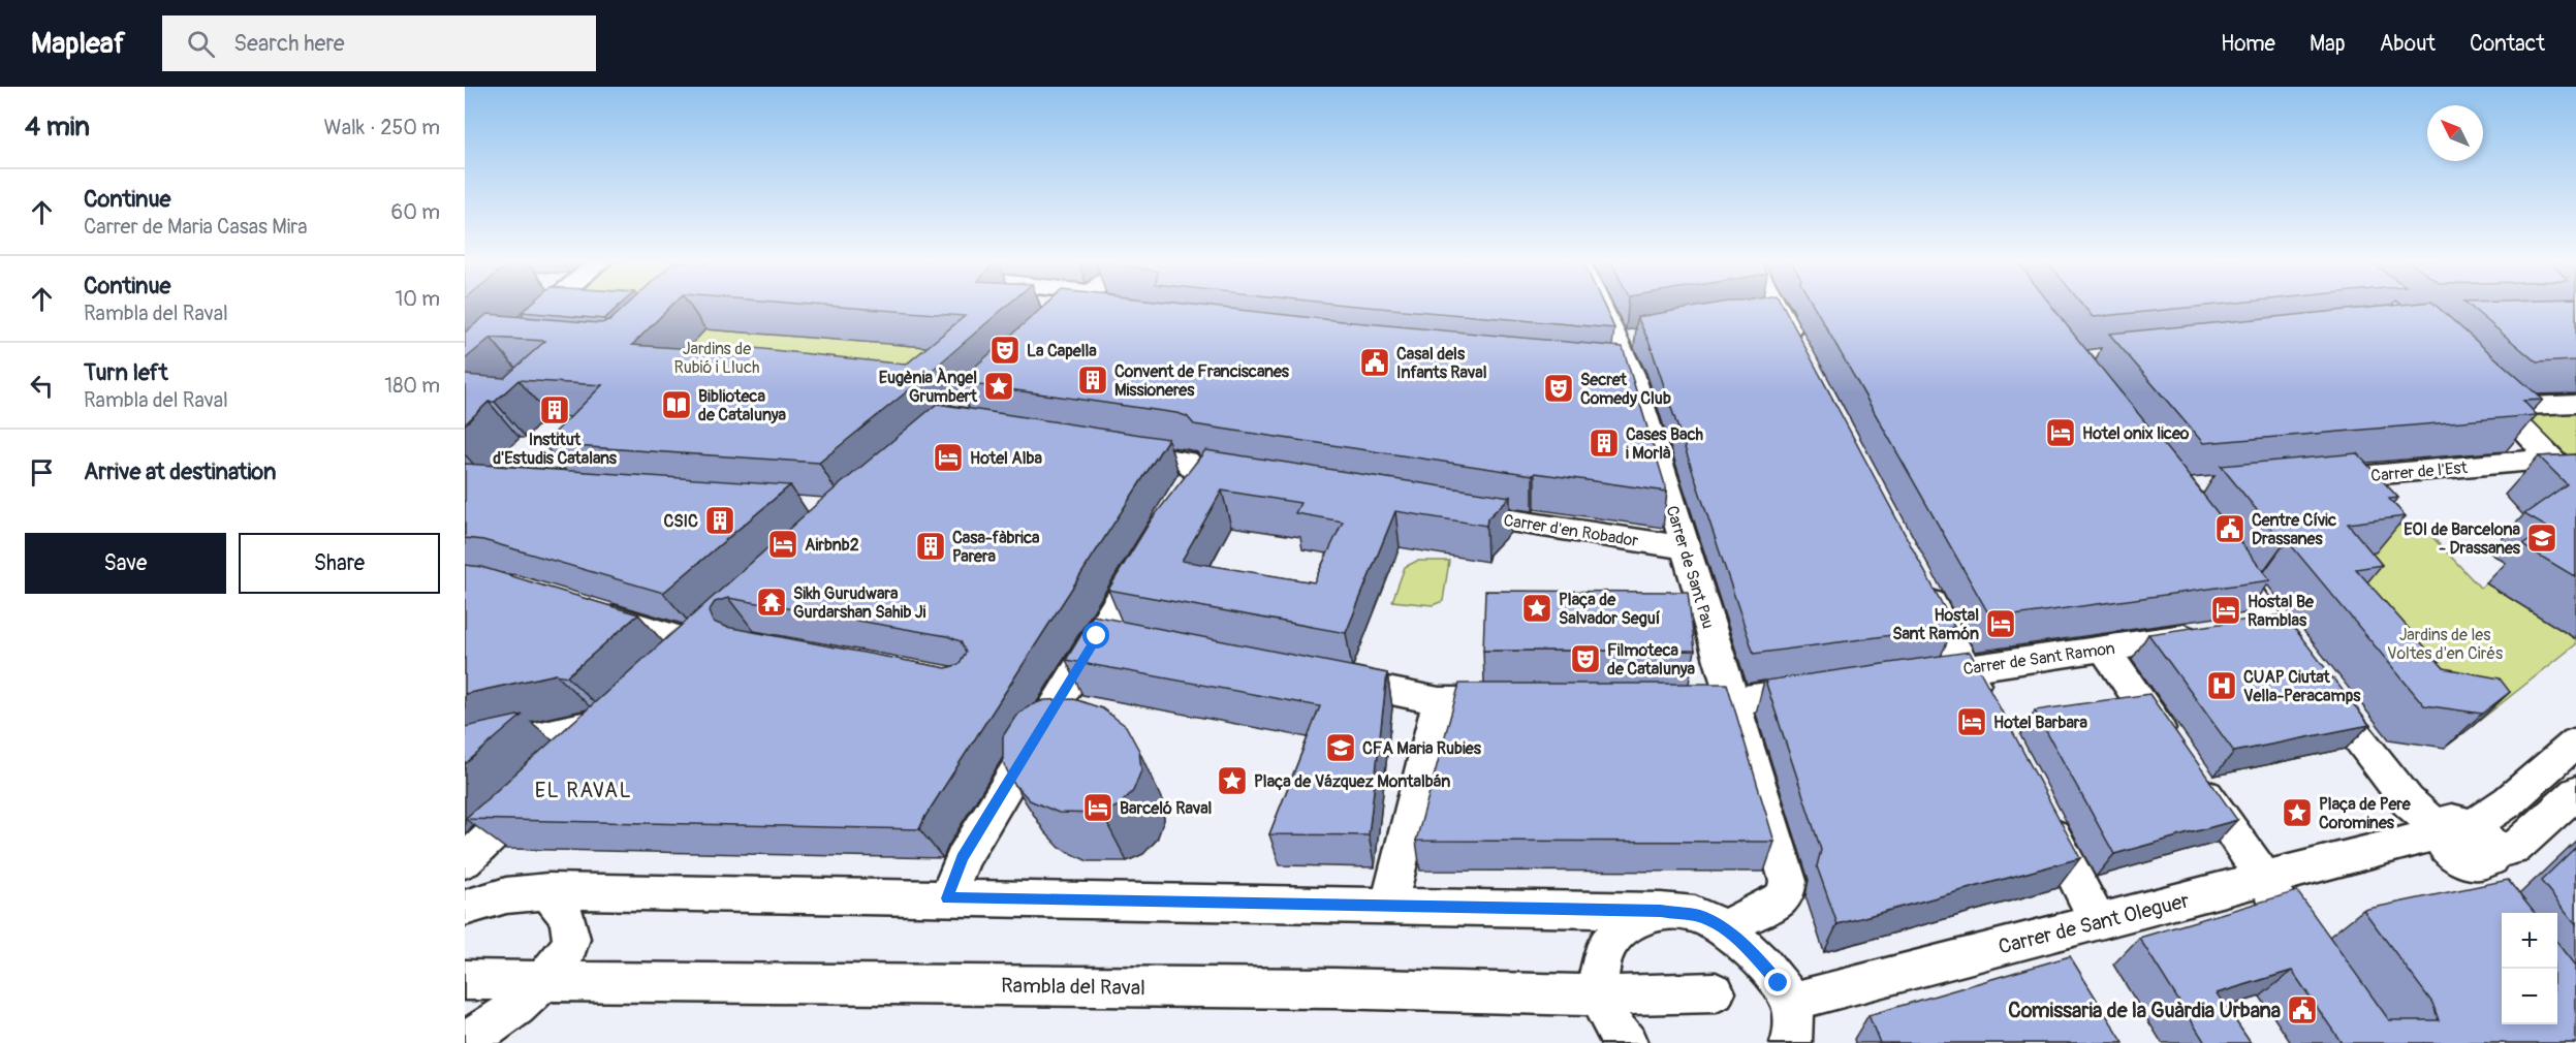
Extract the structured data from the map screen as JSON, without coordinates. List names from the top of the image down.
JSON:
{
  "streets": {
    "street": [
      "Carrer de l'Est",
      "Carrer d'en Robador",
      "Carrer de Sant Pau",
      "Carrer de Sant Ramon",
      "Carrer de Sant Oleguer",
      "Rambla del Raval"
    ]
  },
  "crossings": [
    ["Carrer d'en Robador", "Carrer de Sant Pau"]
  ],
  "districts": ["EL RAVAL"],
  "parks": ["Jardins de Rubió i Lluch", "Jardins de les Voltes d'en Cirés"],
  "places": {
    "theatre": ["La Capella", "Secret Comedy Club", "Filmoteca de Catalunya"],
    "public building": ["Casal dels Infants Raval", "Centre Cívic Drassanes", "Comissaria de la Guàrdia Urbana"],
    "building": [
      "Convent de Franciscanes Missioneres",
      "Institut d'Estudis Catalans",
      "Cases Bach i Morlà",
      "CSIC",
      "Casa-fàbrica Parera"
    ],
    "place": [
      "Eugènia Àngel Grumbert",
      "Plaça de Salvador Seguí",
      "Plaça de Vázquez Montalbán",
      "Plaça de Pere Coromines"
    ],
    "library": ["Biblioteca de Catalunya"],
    "hotel": [
      "Hotel onix liceo",
      "Hotel Alba",
      "Airbnb2",
      "Hostal Be Ramblas",
      "Hostal Sant Ramón",
      "Hotel Barbara",
      "Barceló Raval"
    ],
    "school or university": ["EOI de Barcelona - Drassanes", "CFA Maria Rubies"],
    "temple": ["Sikh Gurudwara Gurdarshan Sahib Ji"],
    "hospital": ["CUAP Ciutat Vella-Peracamps"]
  },
  "north": "top left",
  "page": {
    "header": "Mapleaf",
    "search": "Search here",
    "nav": [
      "Home",
      "Map",
      "About",
      "Contact"
    ],
    "heading": ["4 min", "Walk · 250 m"],
    "list": [
      ["Continue", "Carrer de Maria Casas Mira", "60 m"],
      ["Continue", "Rambla del Raval", "10 m"],
      ["Turn left", "Rambla del Raval", "180 m"],
      "Arrive at destination"
    ],
    "buttons": ["Save", "Share"],
    "map_buttons": ["+", "−"]
  }
}
